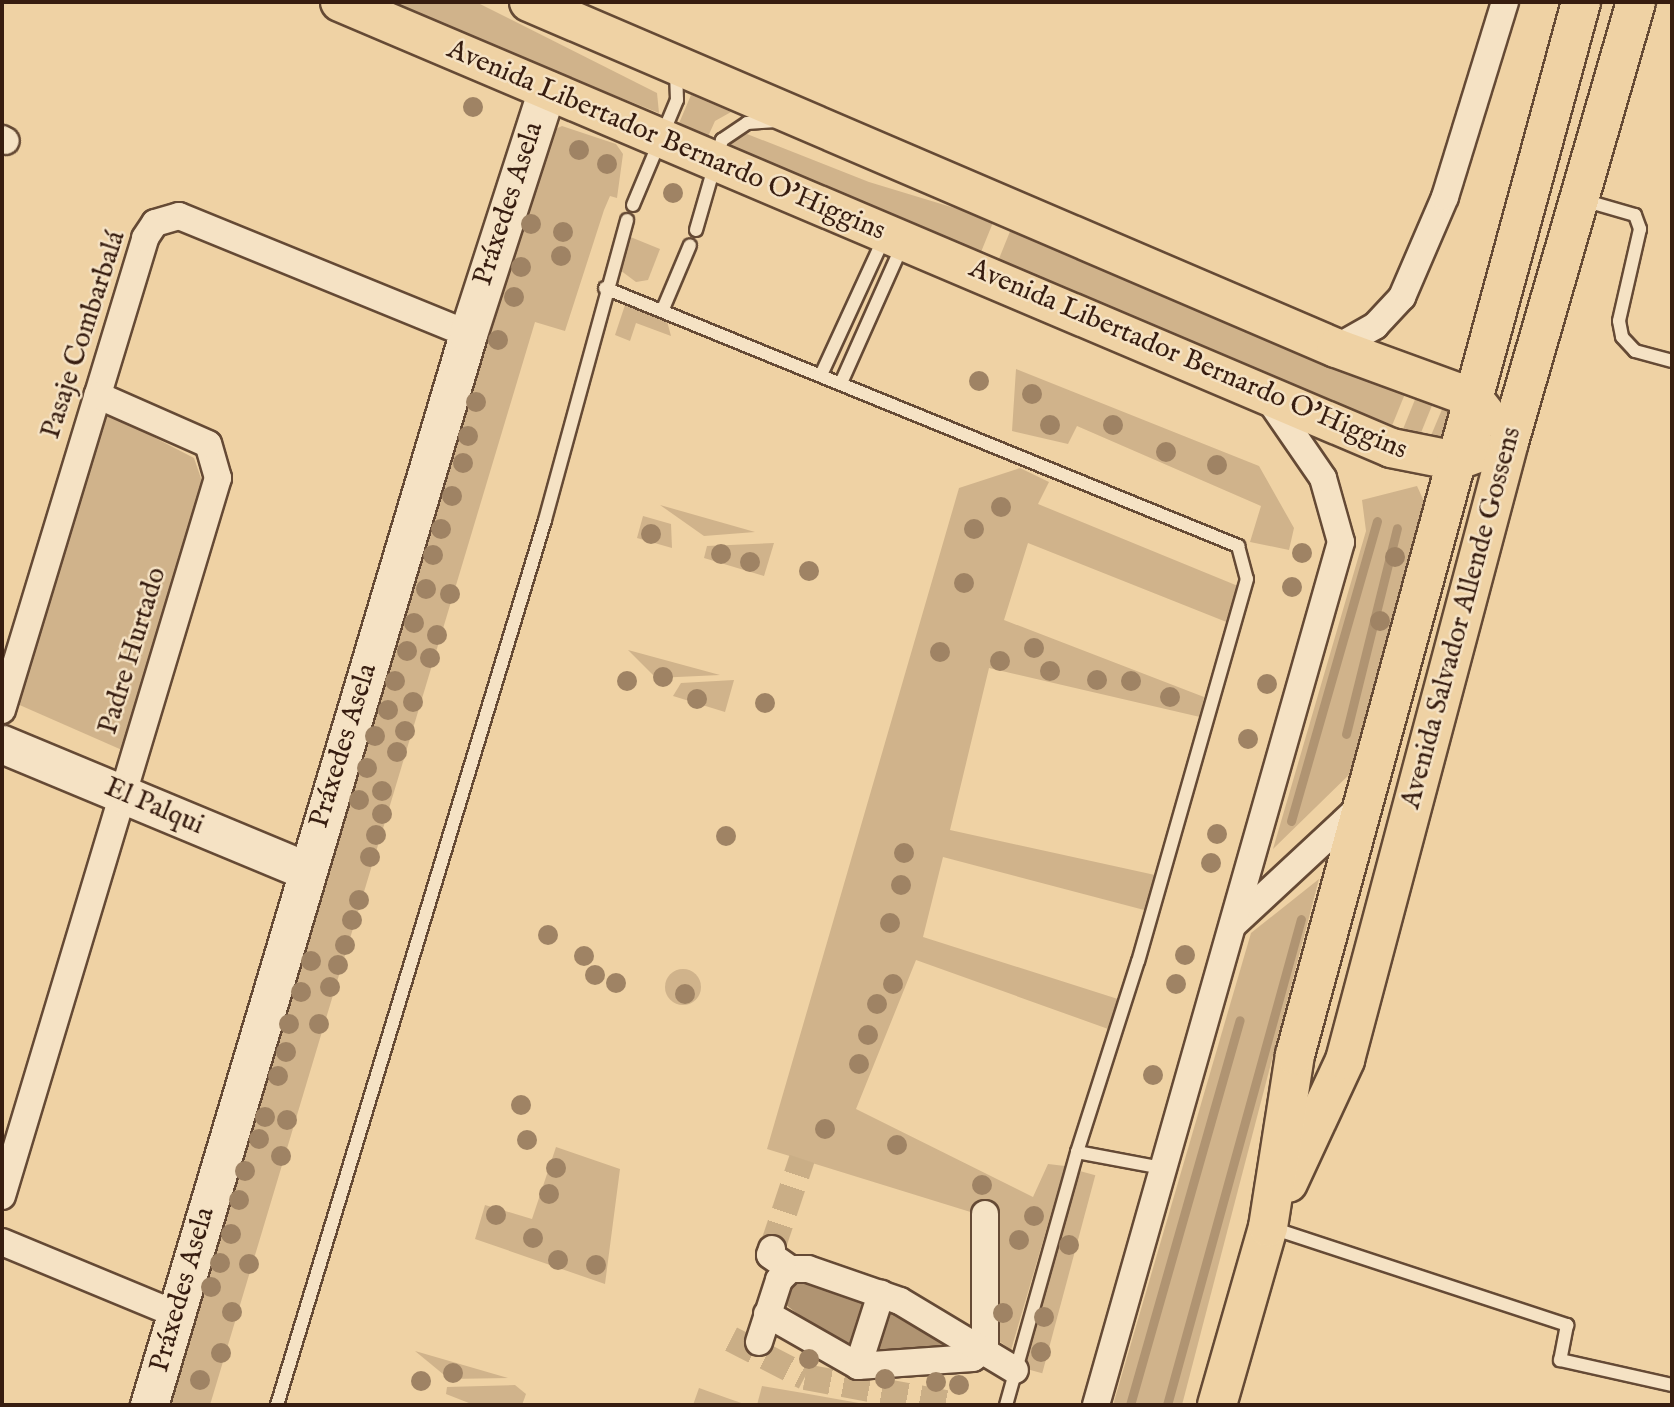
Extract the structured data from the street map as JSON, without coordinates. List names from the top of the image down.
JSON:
{
  "streets": {
    "main road": ["Avenida Libertador Bernardo O'Higgins", "Avenida Salvador Allende Gossens"],
    "street": [
      "Práxedes Asela",
      "Pasaje Combarbalá",
      "Padre Hurtado",
      "El Palqui"
    ]
  },
  "crossings": [
    ["Avenida Libertador Bernardo O'Higgins", "Práxedes Asela"],
    ["Avenida Libertador Bernardo O'Higgins", "Avenida Salvador Allende Gossens"],
    ["Práxedes Asela", "Pasaje Combarbalá"],
    ["Práxedes Asela", "El Palqui"],
    ["Pasaje Combarbalá", "Padre Hurtado"],
    ["Padre Hurtado", "El Palqui"]
  ]
}
